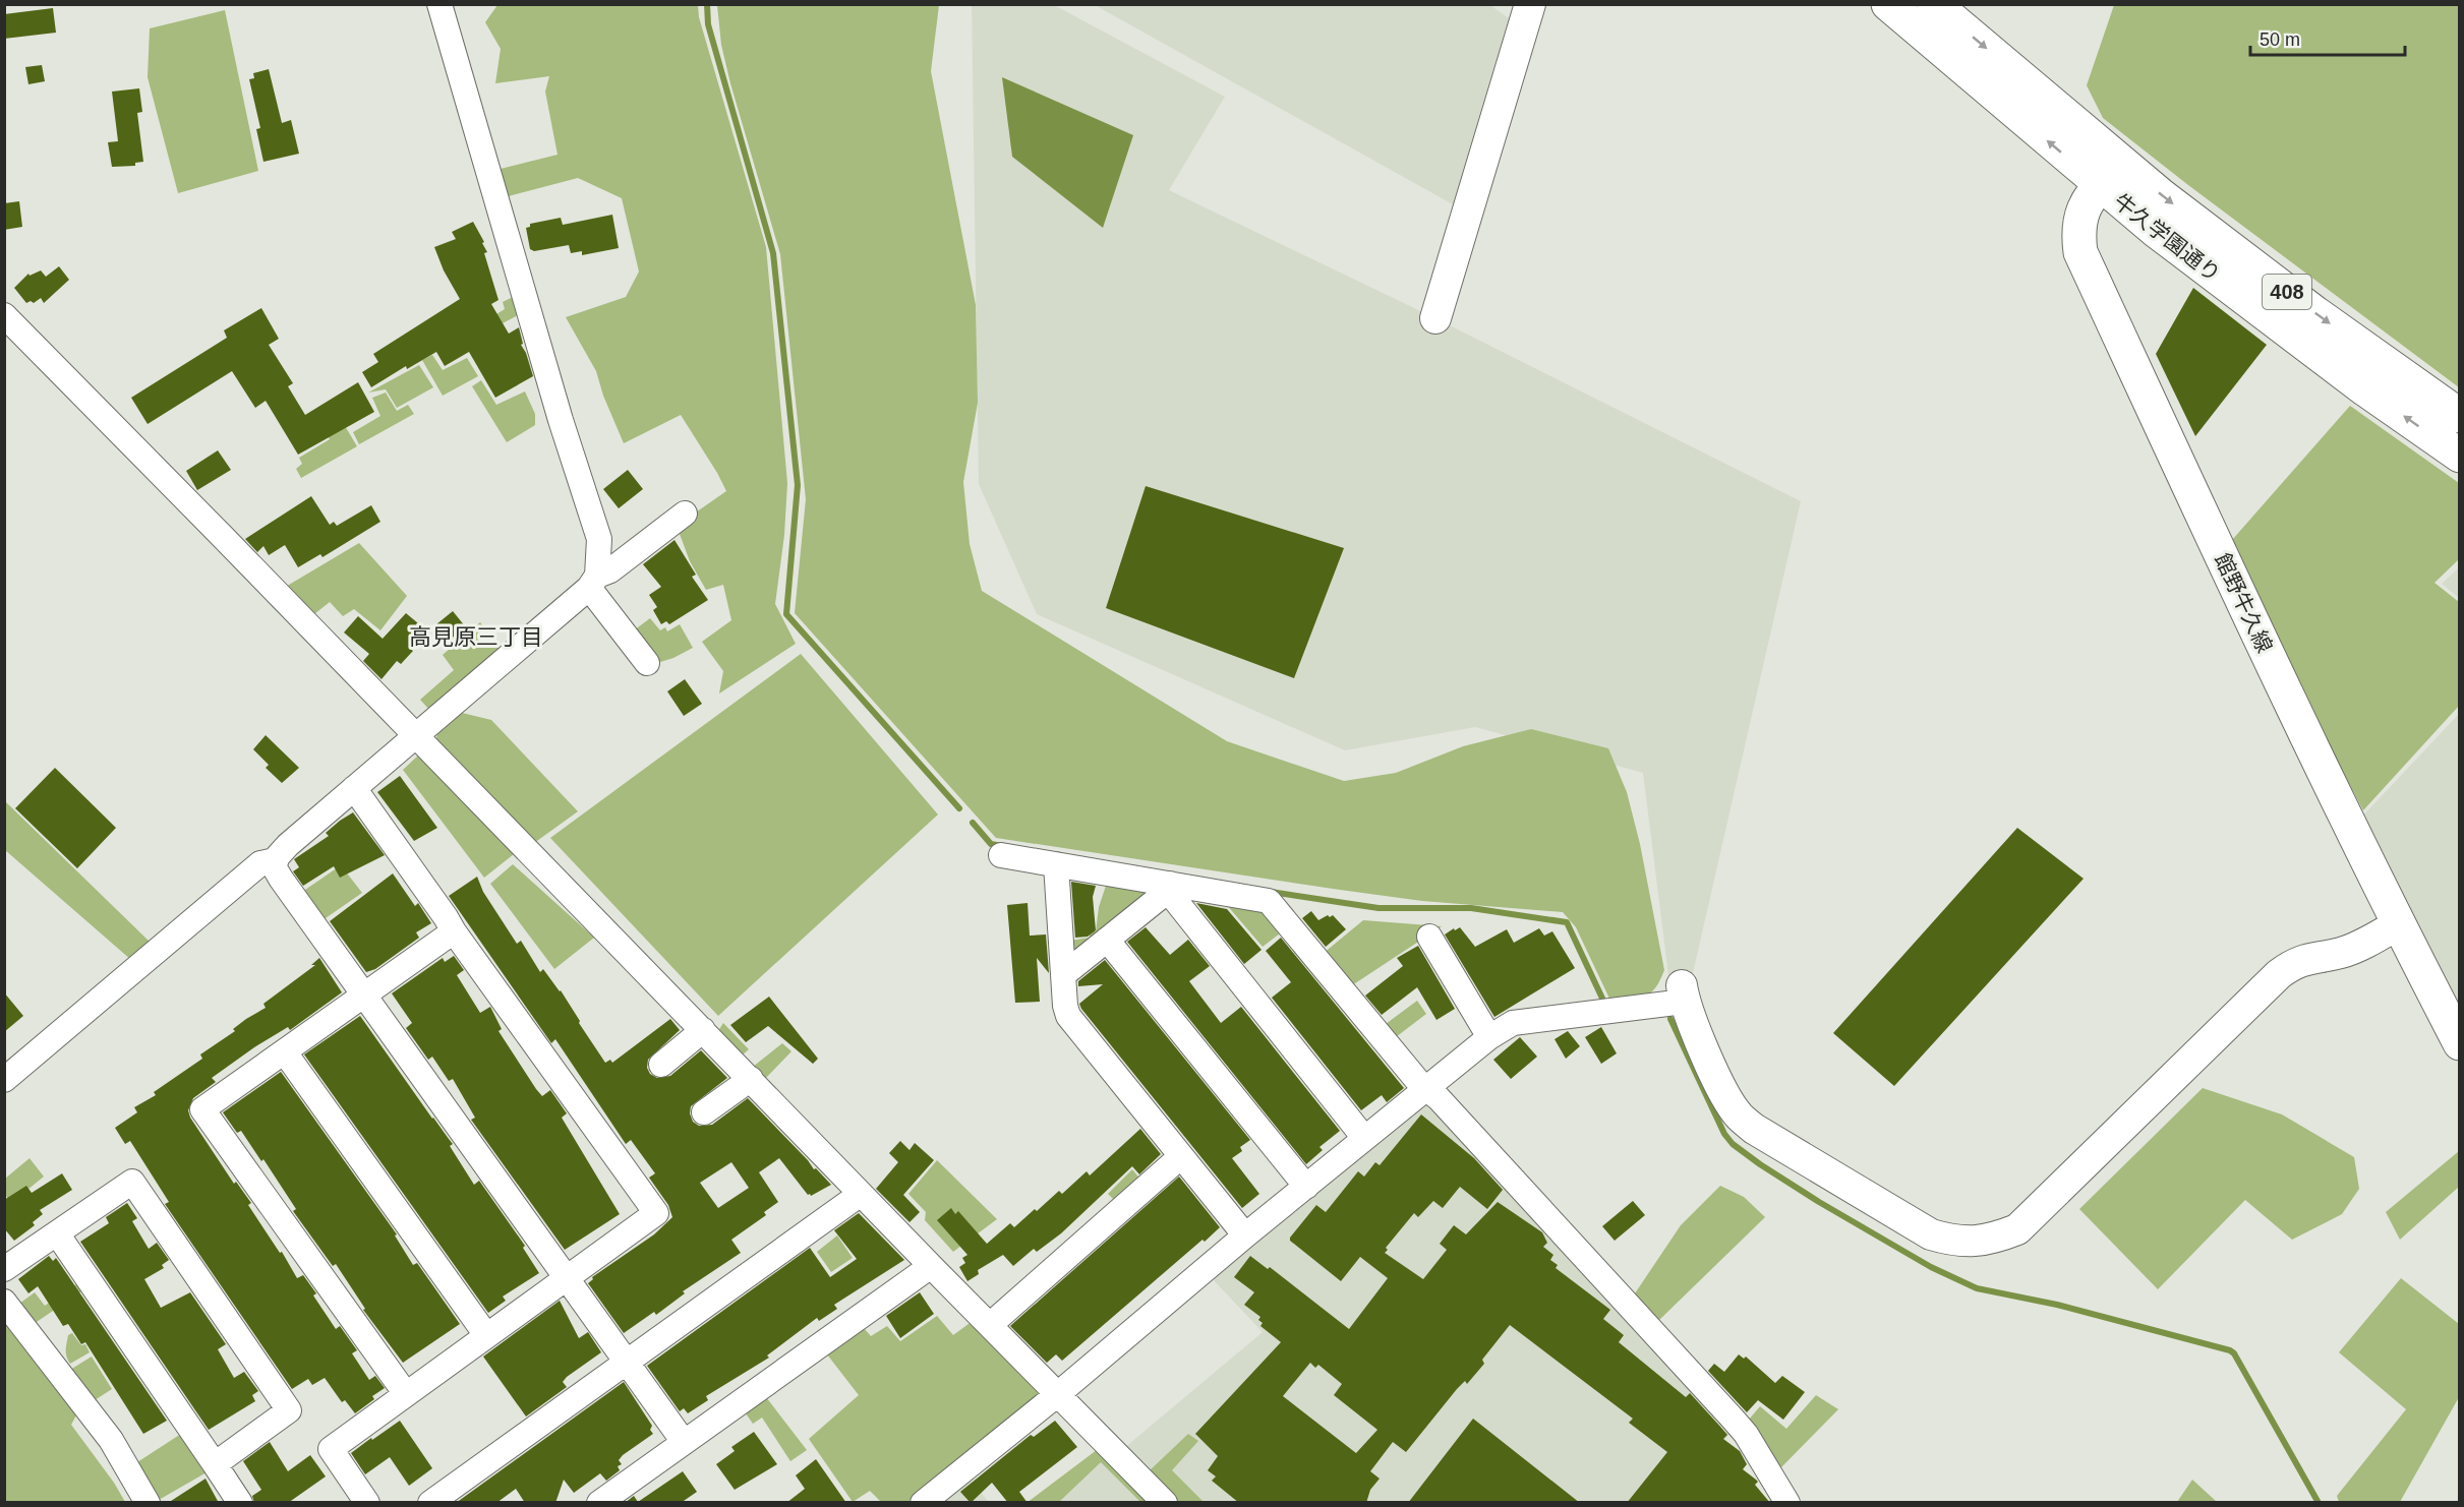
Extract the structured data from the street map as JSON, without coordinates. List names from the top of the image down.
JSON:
{
  "streets": {
    "main road": ["牛久学園通り", "408", "館野牛久線"]
  },
  "crossings": [
    ["牛久学園通り", "館野牛久線"]
  ],
  "districts": ["高見原三丁目"],
  "scale_bar": "50 m"
}
